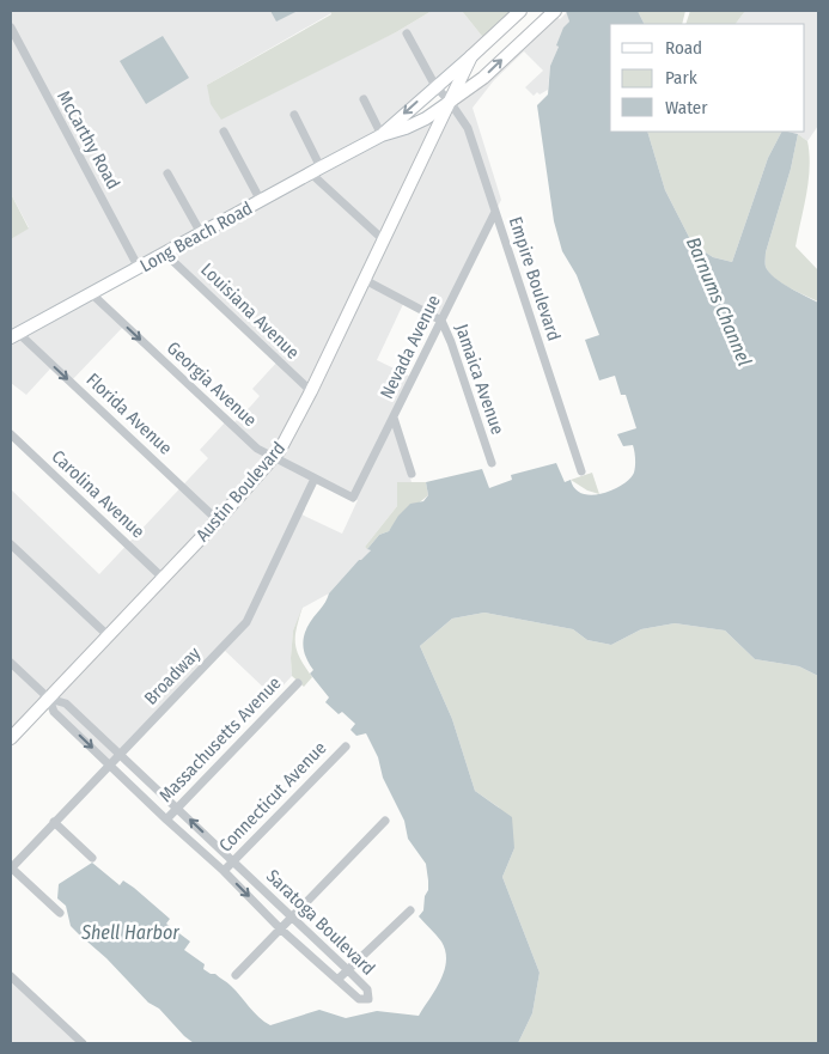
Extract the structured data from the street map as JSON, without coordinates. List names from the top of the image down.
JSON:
{
  "streets": {
    "main road": ["Long Beach Road", "Austin Boulevard"],
    "street": [
      "McCarthy Road",
      "Empire Boulevard",
      "Louisiana Avenue",
      "Nevada Avenue",
      "Jamaica Avenue",
      "Georgia Avenue",
      "Florida Avenue",
      "Carolina Avenue",
      "Broadway",
      "Massachusetts Avenue",
      "Connecticut Avenue",
      "Saratoga Boulevard"
    ]
  },
  "crossings": [
    ["McCarthy Road", "Long Beach Road"],
    ["Long Beach Road", "Empire Boulevard"],
    ["Long Beach Road", "Louisiana Avenue"],
    ["Long Beach Road", "Georgia Avenue"],
    ["Long Beach Road", "Florida Avenue"],
    ["Long Beach Road", "Austin Boulevard"],
    ["Empire Boulevard", "Nevada Avenue"],
    ["Empire Boulevard", "Austin Boulevard"],
    ["Louisiana Avenue", "Austin Boulevard"],
    ["Nevada Avenue", "Jamaica Avenue"],
    ["Nevada Avenue", "Georgia Avenue"],
    ["Jamaica Avenue", "Austin Boulevard"],
    ["Georgia Avenue", "Austin Boulevard"],
    ["Georgia Avenue", "Broadway"],
    ["Florida Avenue", "Austin Boulevard"],
    ["Austin Boulevard", "Carolina Avenue"],
    ["Austin Boulevard", "Saratoga Boulevard"],
    ["Broadway", "Saratoga Boulevard"],
    ["Massachusetts Avenue", "Saratoga Boulevard"],
    ["Connecticut Avenue", "Saratoga Boulevard"]
  ],
  "one_way": ["Georgia Avenue", "Florida Avenue"],
  "water": ["Barnums Channel", "Shell Harbor"],
  "legend": ["Road", "Park", "Water"]
}
